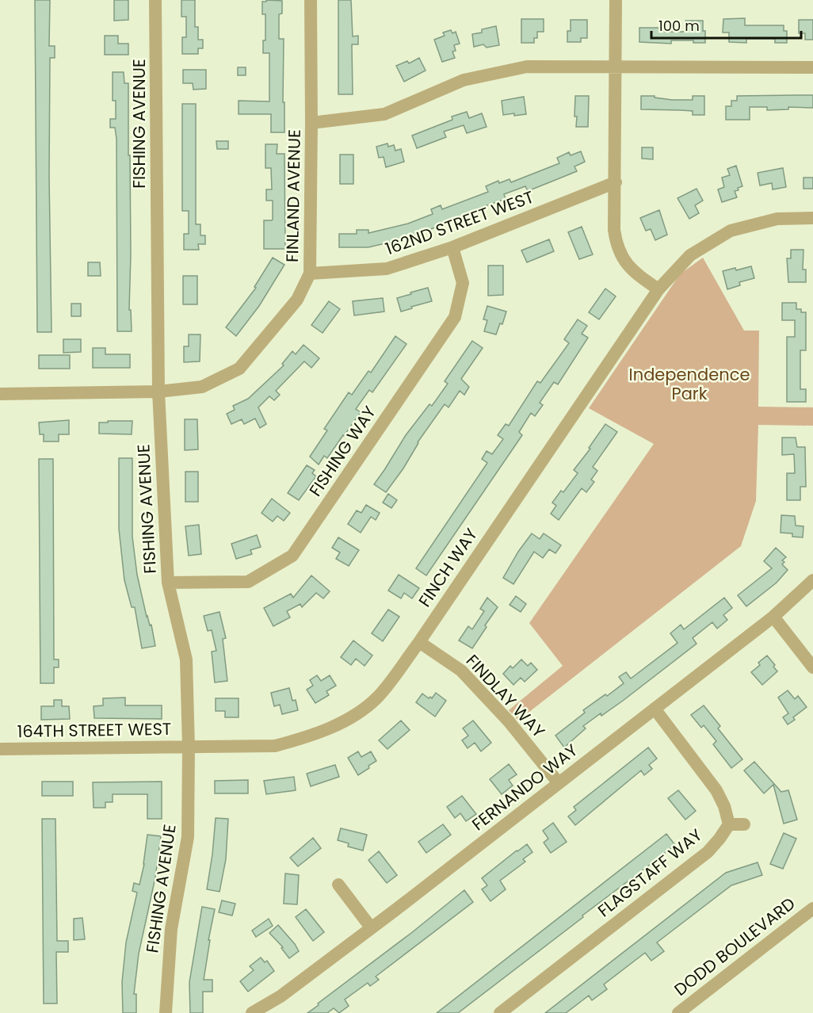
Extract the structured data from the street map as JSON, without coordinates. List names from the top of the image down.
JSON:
{
  "streets": {
    "street": [
      "FISHING AVENUE",
      "FINLAND AVENUE",
      "162ND STREET WEST",
      "FISHING WAY",
      "FINCH WAY",
      "FINDLAY WAY",
      "164TH STREET WEST",
      "FERNANDO WAY",
      "FLAGSTAFF WAY",
      "DODD BOULEVARD"
    ]
  },
  "crossings": [
    ["FISHING AVENUE", "FINLAND AVENUE"],
    ["FISHING AVENUE", "FISHING WAY"],
    ["FISHING AVENUE", "FINCH WAY"],
    ["FISHING AVENUE", "164TH STREET WEST"],
    ["FINLAND AVENUE", "162ND STREET WEST"],
    ["162ND STREET WEST", "FISHING WAY"],
    ["FINCH WAY", "FINDLAY WAY"],
    ["FINCH WAY", "164TH STREET WEST"],
    ["FINDLAY WAY", "FERNANDO WAY"]
  ],
  "parks": ["Independence Park"],
  "scale_bar": "100 m"
}
